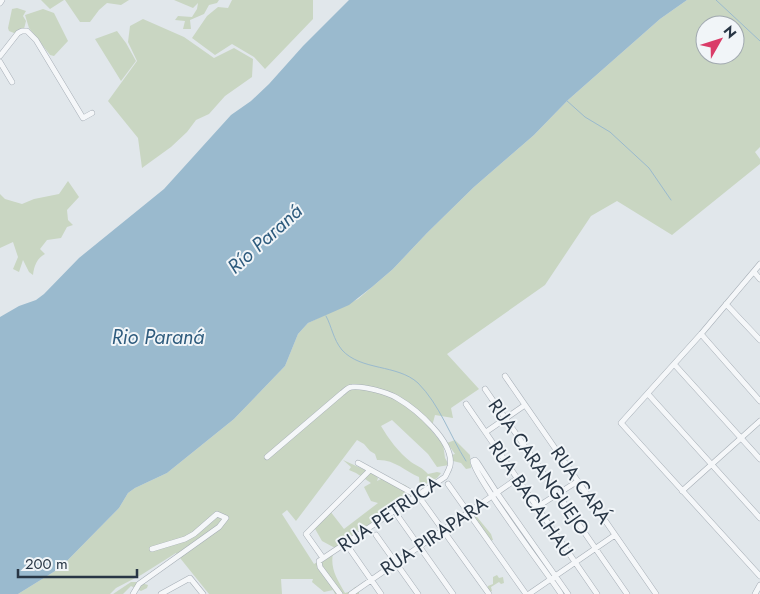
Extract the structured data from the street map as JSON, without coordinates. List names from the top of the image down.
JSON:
{
  "streets": {
    "street": [
      "RUA CARANGUEJO",
      "RUA CARÁ",
      "RUA BACALHAU",
      "RUA PETRUCA",
      "RUA PIRAPARA"
    ]
  },
  "crossings": [
    ["RUA BACALHAU", "RUA PIRAPARA"]
  ],
  "water": ["Río Paraná", "Rio Paraná"],
  "scale_bar": "200 m",
  "north": "top right"
}
